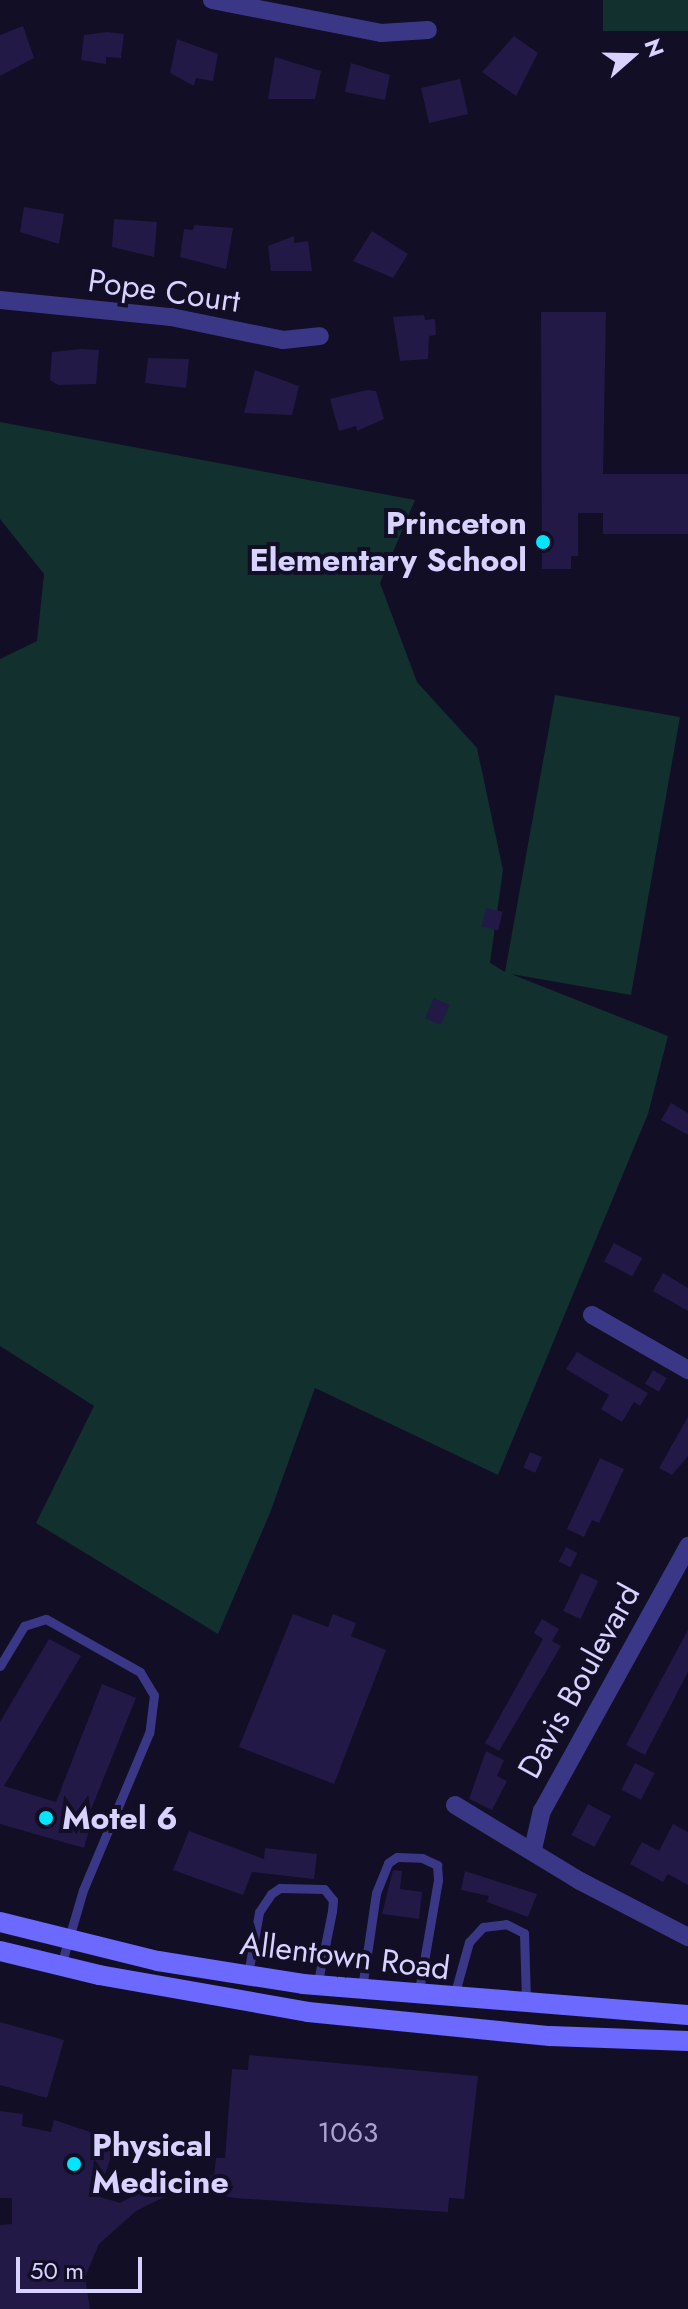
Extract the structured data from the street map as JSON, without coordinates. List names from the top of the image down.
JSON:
{
  "streets": {
    "main road": ["Allentown Road"],
    "street": ["Pope Court", "Davis Boulevard"]
  },
  "places": ["Princeton Elementary School", "Motel 6", "Physical Medicine"],
  "house_numbers": ["1063"],
  "scale_bar": "50 m",
  "north": "right"
}
